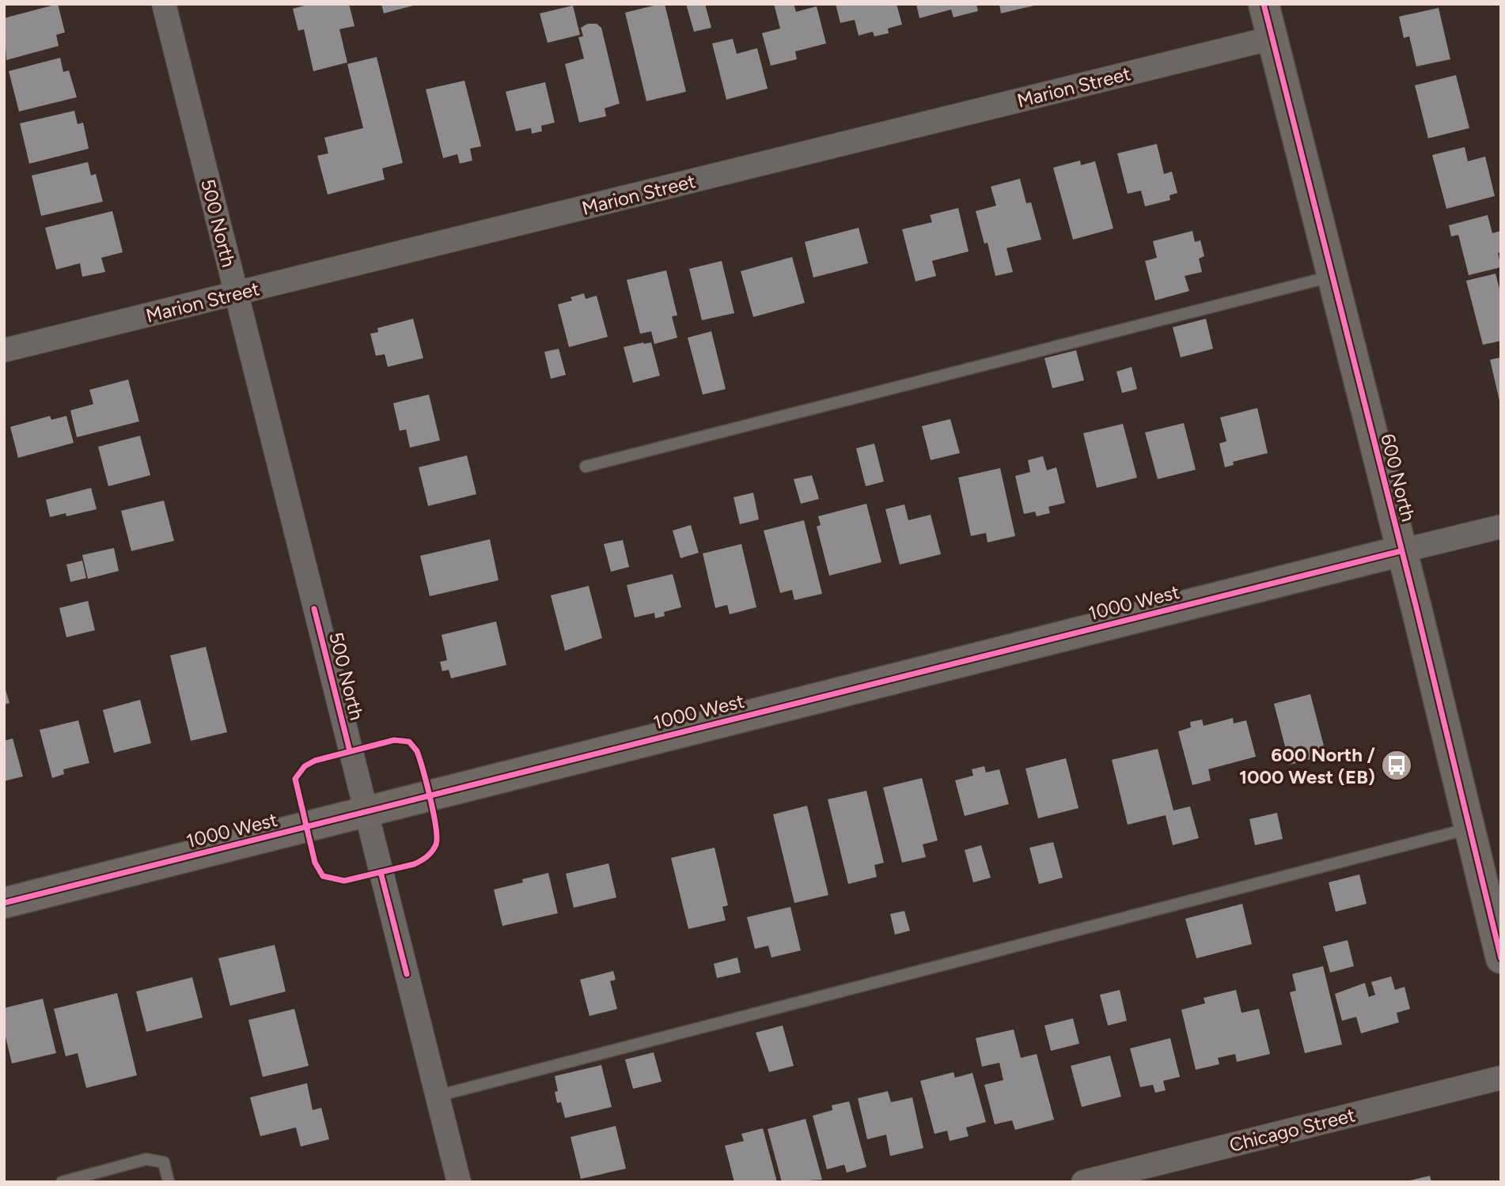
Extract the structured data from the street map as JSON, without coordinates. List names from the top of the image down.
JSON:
{
  "streets": {
    "street": [
      "Marion Street",
      "500 North",
      "600 North",
      "1000 West",
      "Chicago Street"
    ]
  },
  "crossings": [
    ["Marion Street", "500 North"],
    ["Marion Street", "600 North"],
    ["500 North", "1000 West"],
    ["600 North", "1000 West"]
  ],
  "places": {
    "bus stop": ["600 North / 1000 West (EB)"]
  }
}
